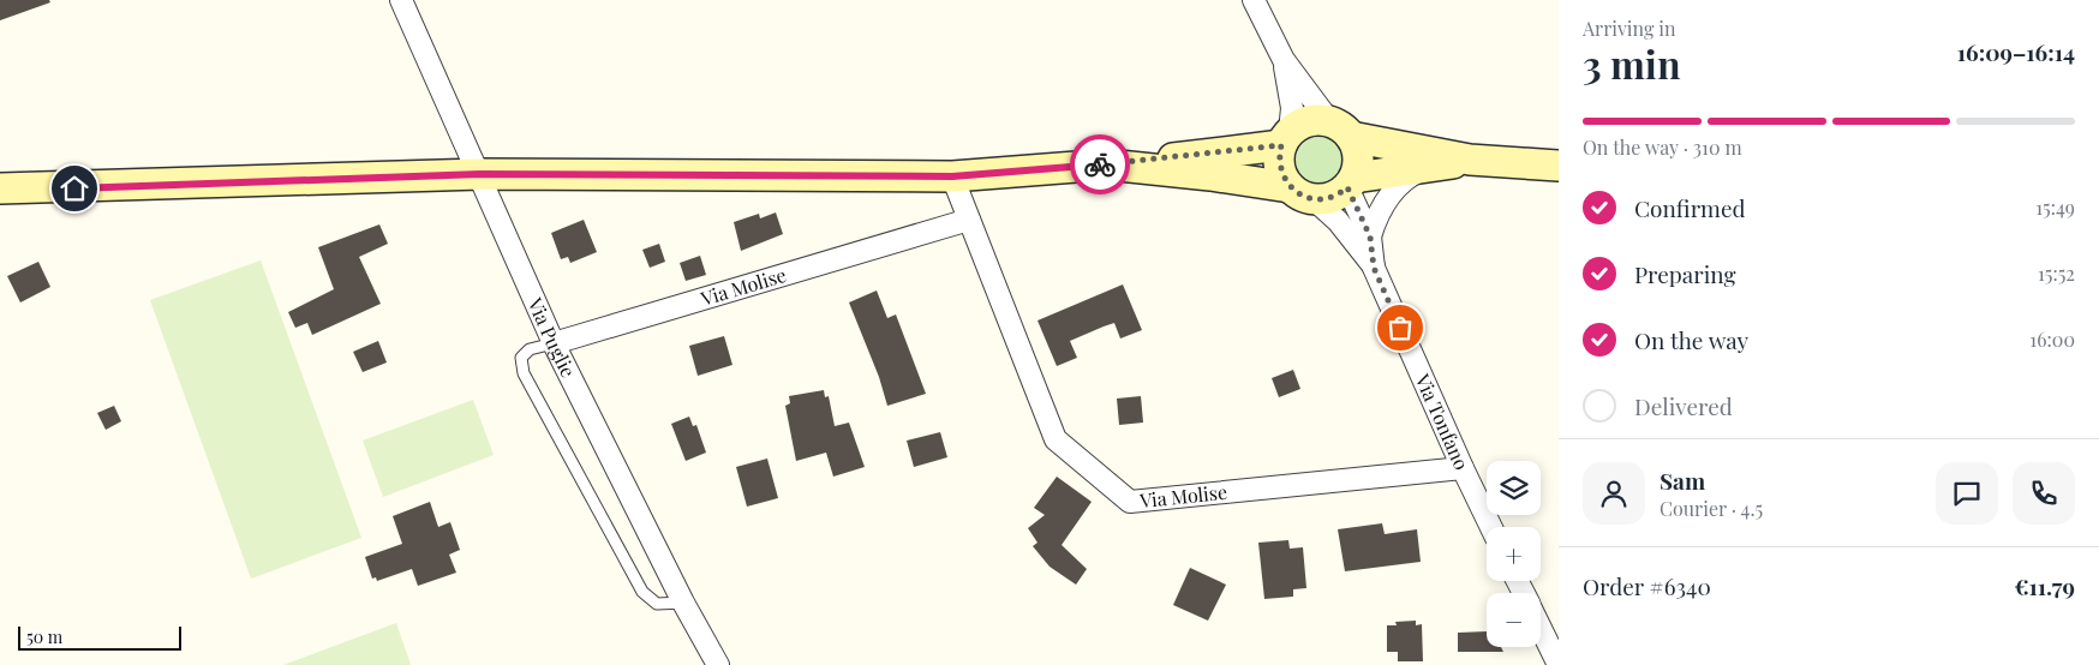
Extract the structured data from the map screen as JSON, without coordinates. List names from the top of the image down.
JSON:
{
  "streets": {
    "street": ["Via Molise", "Via Puglie", "Via Tonfano"]
  },
  "crossings": [
    ["Via Molise", "Via Puglie"],
    ["Via Molise", "Via Tonfano"]
  ],
  "scale_bar": "50 m",
  "page": {
    "heading": ["3 min", "Arriving in", "16:09–16:14"],
    "panel": [
      "Sam",
      "Courier · 4.5",
      "Order #6340",
      "€11.79"
    ],
    "bar": "On the way · 310 m",
    "list": [
      ["Confirmed", "15:49"],
      ["Preparing", "15:52"],
      ["On the way", "16:00"],
      "Delivered"
    ],
    "map_buttons": ["+", "−"],
    "scale": "50 m"
  }
}
